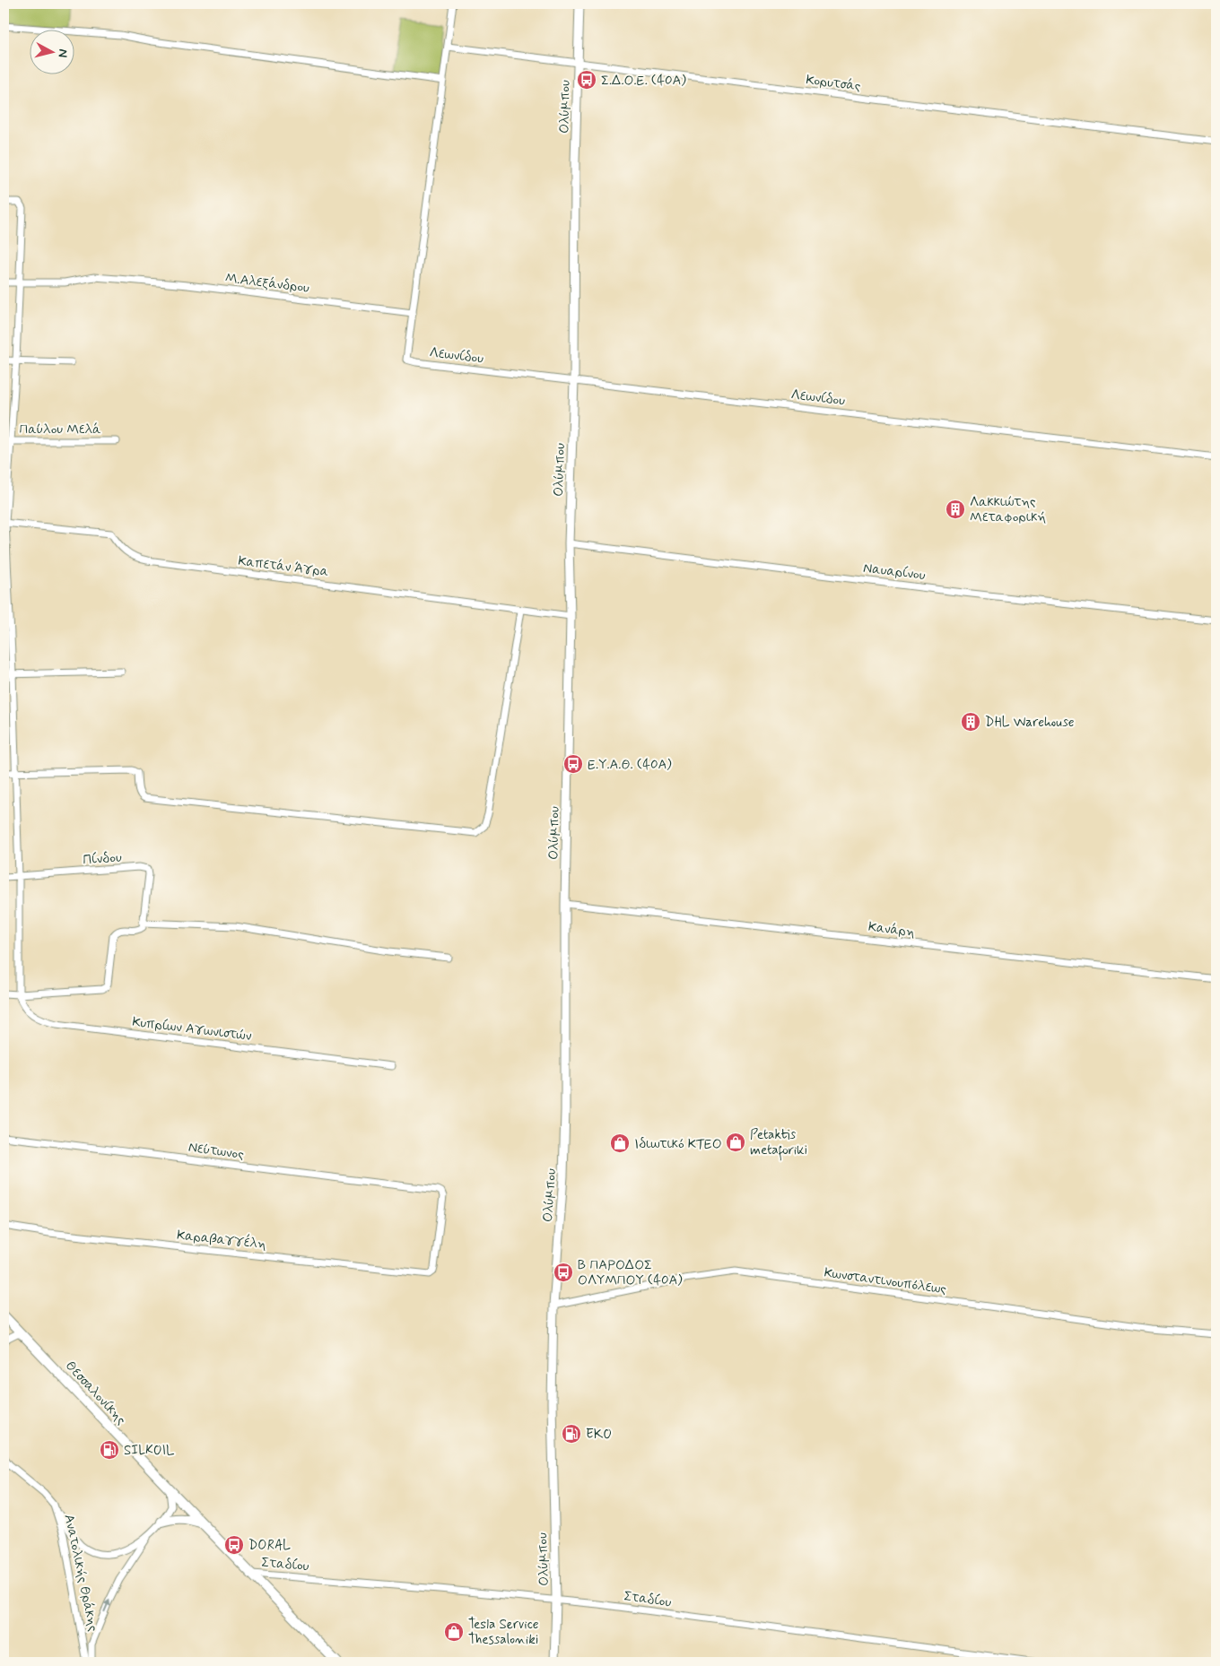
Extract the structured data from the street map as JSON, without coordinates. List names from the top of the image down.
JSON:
{
  "streets": {
    "main road": ["Θεσσαλονίκης"],
    "street": [
      "Κορυτσάς",
      "Ολύμπου",
      "Μ.Αλεξάνδρου",
      "Λεωνίδου",
      "Παύλου Μελά",
      "Καπετάν Άγρα",
      "Ναυαρίνου",
      "Πίνδου",
      "Κανάρη",
      "Κυπρίων Αγωνιστών",
      "Νεύτωνος",
      "Καραβαγγέλη",
      "Κωνσταντινουπόλεως",
      "Σταδίου",
      "Ανατολικής Θράκης"
    ]
  },
  "crossings": [
    ["Κορυτσάς", "Ολύμπου"],
    ["Ολύμπου", "Λεωνίδου"],
    ["Ολύμπου", "Καπετάν Άγρα"],
    ["Ολύμπου", "Ναυαρίνου"],
    ["Ολύμπου", "Κανάρη"],
    ["Ολύμπου", "Κωνσταντινουπόλεως"],
    ["Ολύμπου", "Σταδίου"],
    ["Μ.Αλεξάνδρου", "Λεωνίδου"],
    ["Νεύτωνος", "Καραβαγγέλη"],
    ["Θεσσαλονίκης", "Σταδίου"]
  ],
  "places": {
    "bus stop": [
      "Σ.Δ.Ο.Ε. (40Α)",
      "Ε.Υ.Α.Θ. (40Α)",
      "Β ΠΑΡΟΔΟΣ ΟΛΥΜΠΟΥ (40Α)",
      "DORAL"
    ],
    "building": ["Λακκιώτης Μεταφορική", "DHL Warehouse"],
    "shop": ["Petaktis metaforiki", "Ιδιωτικό ΚΤΕΟ", "Tesla Service Thessaloniki"],
    "fuel station": ["EKO", "SILKOIL"]
  },
  "north": "right"
}
